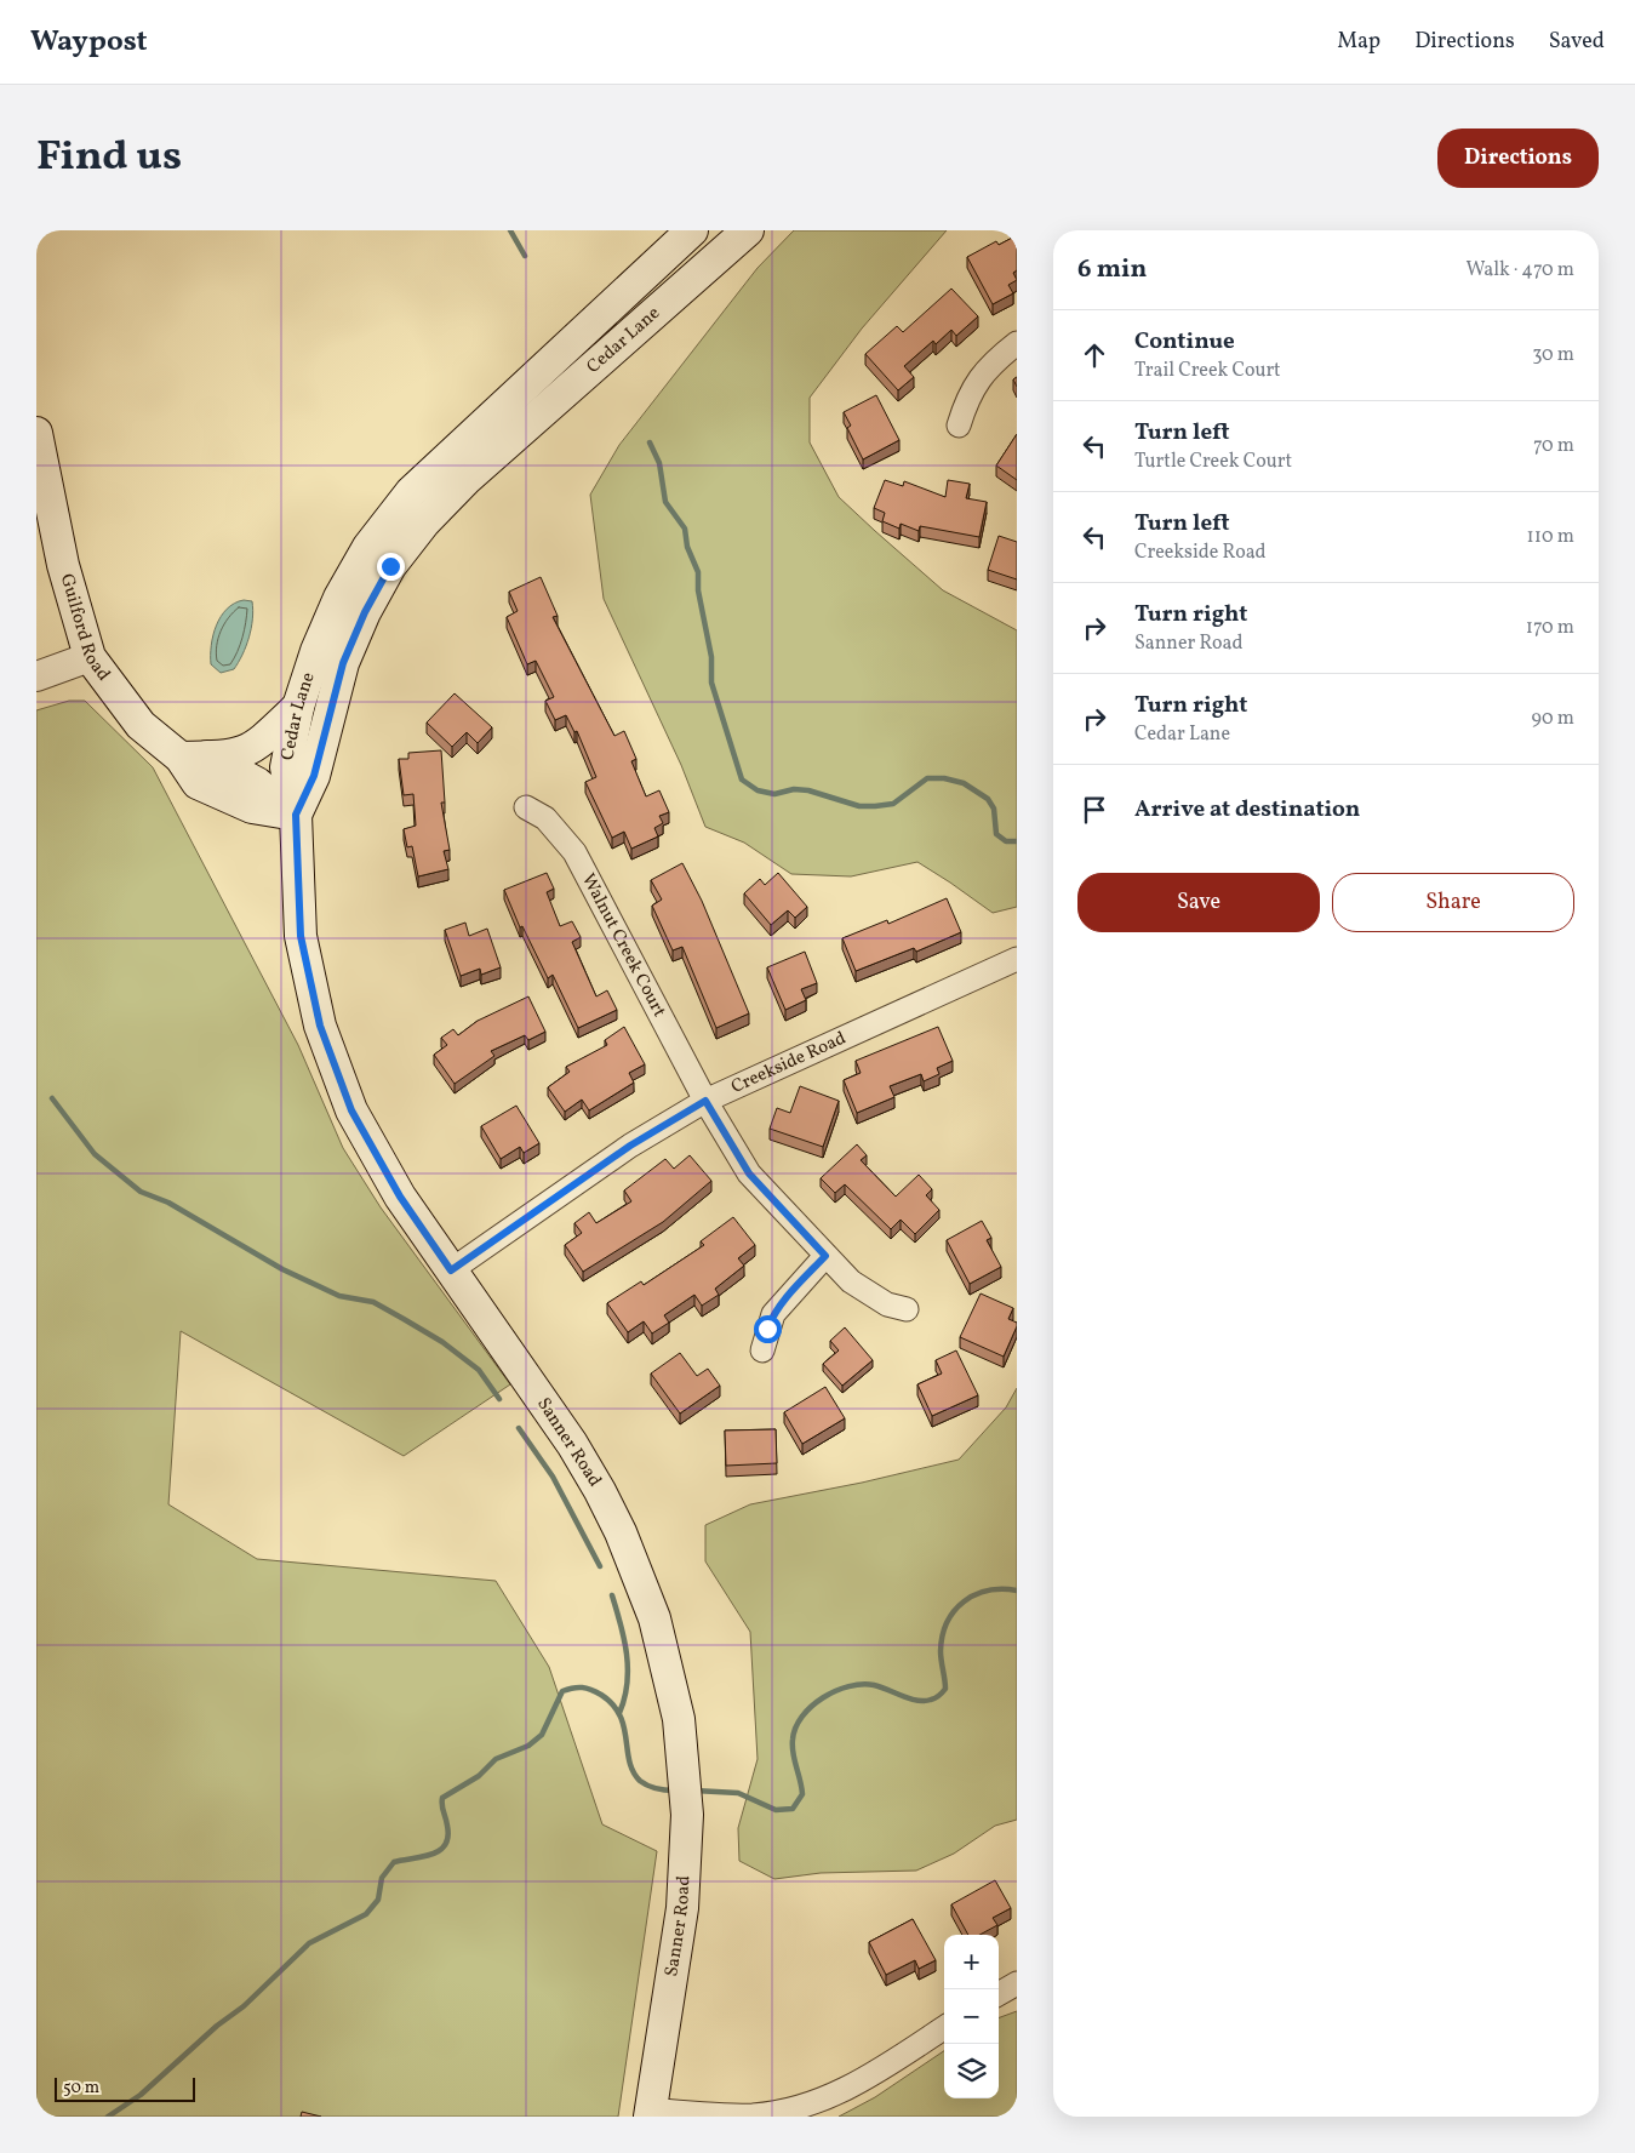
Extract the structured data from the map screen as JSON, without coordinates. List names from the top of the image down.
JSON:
{
  "streets": {
    "main road": ["Cedar Lane", "Guilford Road", "Sanner Road"],
    "street": ["Walnut Creek Court", "Creekside Road"]
  },
  "crossings": [
    ["Cedar Lane", "Guilford Road"],
    ["Cedar Lane", "Sanner Road"],
    ["Guilford Road", "Sanner Road"],
    ["Walnut Creek Court", "Creekside Road"],
    ["Creekside Road", "Sanner Road"]
  ],
  "scale_bar": "50 m",
  "page": {
    "header": "Waypost",
    "nav": ["Map", "Directions", "Saved"],
    "title": "Find us",
    "buttons": [
      "Directions",
      ["Save", "Share"]
    ],
    "heading": ["6 min", "Walk · 470 m"],
    "list": [
      ["Continue", "Trail Creek Court", "30 m"],
      ["Turn left", "Turtle Creek Court", "70 m"],
      ["Turn left", "Creekside Road", "110 m"],
      ["Turn right", "Sanner Road", "170 m"],
      ["Turn right", "Cedar Lane", "90 m"],
      "Arrive at destination"
    ],
    "map_buttons": ["+", "−"],
    "scale": "50 m"
  }
}
